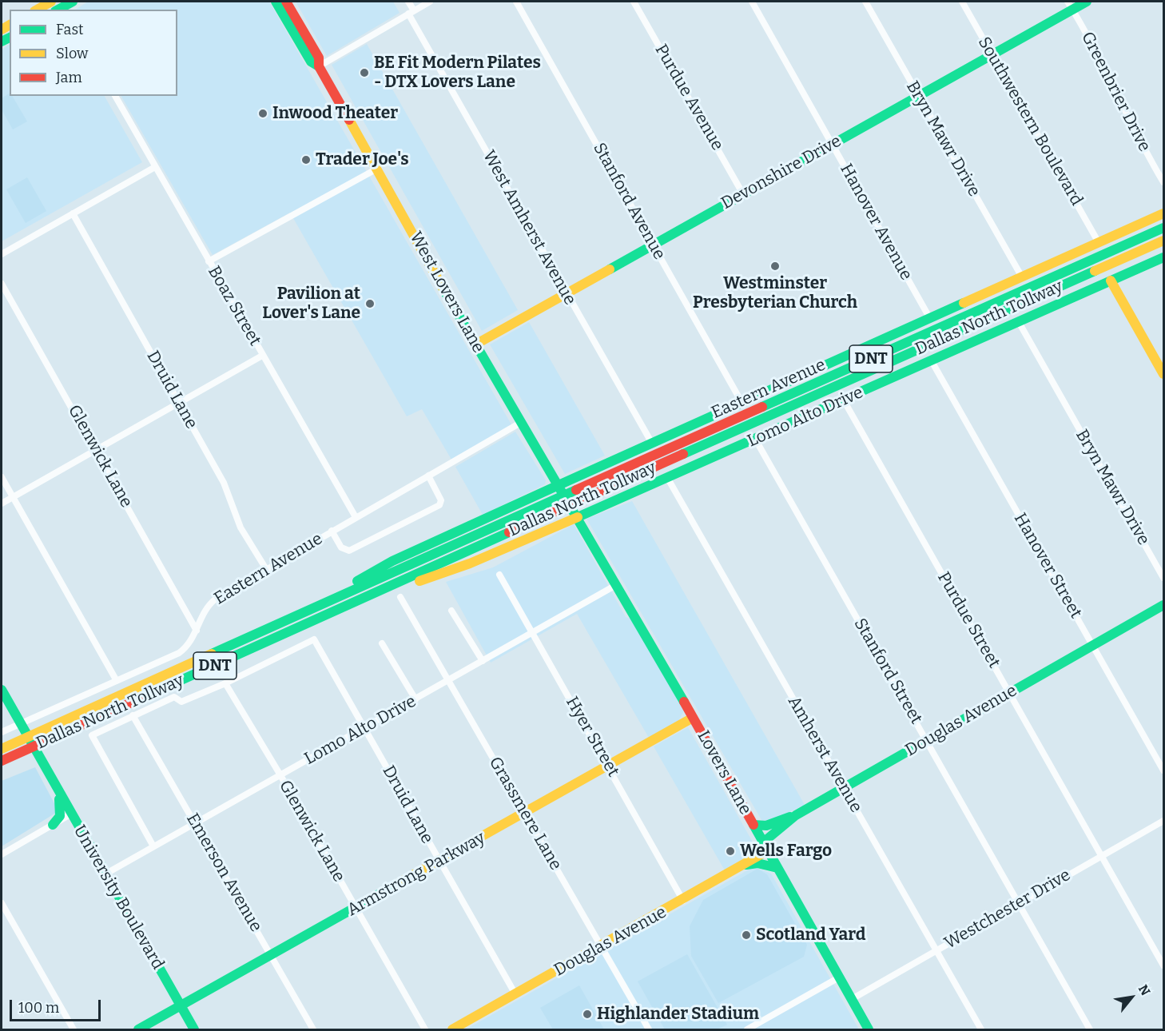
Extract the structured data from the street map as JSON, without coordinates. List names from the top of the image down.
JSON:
{
  "streets": {
    "main road": [
      "Devonshire Drive",
      "West Lovers Lane",
      "Dallas North Tollway",
      "DNT",
      "Eastern Avenue",
      "Lomo Alto Drive",
      "Douglas Avenue",
      "Lovers Lane",
      "Armstrong Parkway",
      "University Boulevard"
    ],
    "street": [
      "Greenbrier Drive",
      "Purdue Avenue",
      "Southwestern Boulevard",
      "Bryn Mawr Drive",
      "Stanford Avenue",
      "Hanover Avenue",
      "West Amherst Avenue",
      "Boaz Street",
      "Druid Lane",
      "Glenwick Lane",
      "Hanover Street",
      "Purdue Street",
      "Stanford Street",
      "Hyer Street",
      "Amherst Avenue",
      "Grassmere Lane",
      "Emerson Avenue",
      "Westchester Drive"
    ]
  },
  "crossings": [
    ["Greenbrier Drive", "Devonshire Drive"],
    ["Purdue Avenue", "Devonshire Drive"],
    ["Southwestern Boulevard", "Devonshire Drive"],
    ["Southwestern Boulevard", "Eastern Avenue"],
    ["Bryn Mawr Drive", "Devonshire Drive"],
    ["Bryn Mawr Drive", "Eastern Avenue"],
    ["Bryn Mawr Drive", "Lomo Alto Drive"],
    ["Devonshire Drive", "Stanford Avenue"],
    ["Devonshire Drive", "Hanover Avenue"],
    ["Devonshire Drive", "West Amherst Avenue"],
    ["Devonshire Drive", "West Lovers Lane"],
    ["Stanford Avenue", "Eastern Avenue"],
    ["Hanover Avenue", "Eastern Avenue"],
    ["West Amherst Avenue", "Eastern Avenue"],
    ["West Lovers Lane", "Eastern Avenue"],
    ["West Lovers Lane", "Lomo Alto Drive"],
    ["West Lovers Lane", "Lovers Lane"],
    ["Boaz Street", "Eastern Avenue"],
    ["Dallas North Tollway", "Eastern Avenue"],
    ["Dallas North Tollway", "Lomo Alto Drive"],
    ["Eastern Avenue", "Druid Lane"],
    ["Eastern Avenue", "Glenwick Lane"],
    ["Eastern Avenue", "University Boulevard"],
    ["Druid Lane", "Lomo Alto Drive"],
    ["Druid Lane", "Glenwick Lane"],
    ["Druid Lane", "Douglas Avenue"],
    ["Druid Lane", "Armstrong Parkway"],
    ["Lomo Alto Drive", "Glenwick Lane"],
    ["Lomo Alto Drive", "Hanover Street"],
    ["Lomo Alto Drive", "Purdue Street"],
    ["Lomo Alto Drive", "Stanford Street"],
    ["Lomo Alto Drive", "Hyer Street"],
    ["Lomo Alto Drive", "Amherst Avenue"],
    ["Lomo Alto Drive", "Lovers Lane"],
    ["Lomo Alto Drive", "Grassmere Lane"],
    ["Lomo Alto Drive", "Emerson Avenue"],
    ["Lomo Alto Drive", "University Boulevard"],
    ["Glenwick Lane", "Armstrong Parkway"],
    ["Hanover Street", "Douglas Avenue"],
    ["Purdue Street", "Douglas Avenue"],
    ["Purdue Street", "Westchester Drive"],
    ["Stanford Street", "Douglas Avenue"],
    ["Stanford Street", "Westchester Drive"],
    ["Douglas Avenue", "Hyer Street"],
    ["Douglas Avenue", "Amherst Avenue"],
    ["Douglas Avenue", "Lovers Lane"],
    ["Douglas Avenue", "Grassmere Lane"],
    ["Hyer Street", "Armstrong Parkway"],
    ["Amherst Avenue", "Westchester Drive"],
    ["Lovers Lane", "Armstrong Parkway"],
    ["Lovers Lane", "Westchester Drive"],
    ["Grassmere Lane", "Armstrong Parkway"],
    ["Emerson Avenue", "Armstrong Parkway"],
    ["Armstrong Parkway", "University Boulevard"]
  ],
  "places": [
    "BE Fit Modern Pilates - DTX Lovers Lane",
    "Inwood Theater",
    "Trader Joe's",
    "Westminster Presbyterian Church",
    "Pavilion at Lover's Lane",
    "Wells Fargo",
    "Scotland Yard",
    "Highlander Stadium"
  ],
  "legend": ["Fast", "Slow", "Jam"],
  "scale_bar": "100 m",
  "north": "top right"
}
